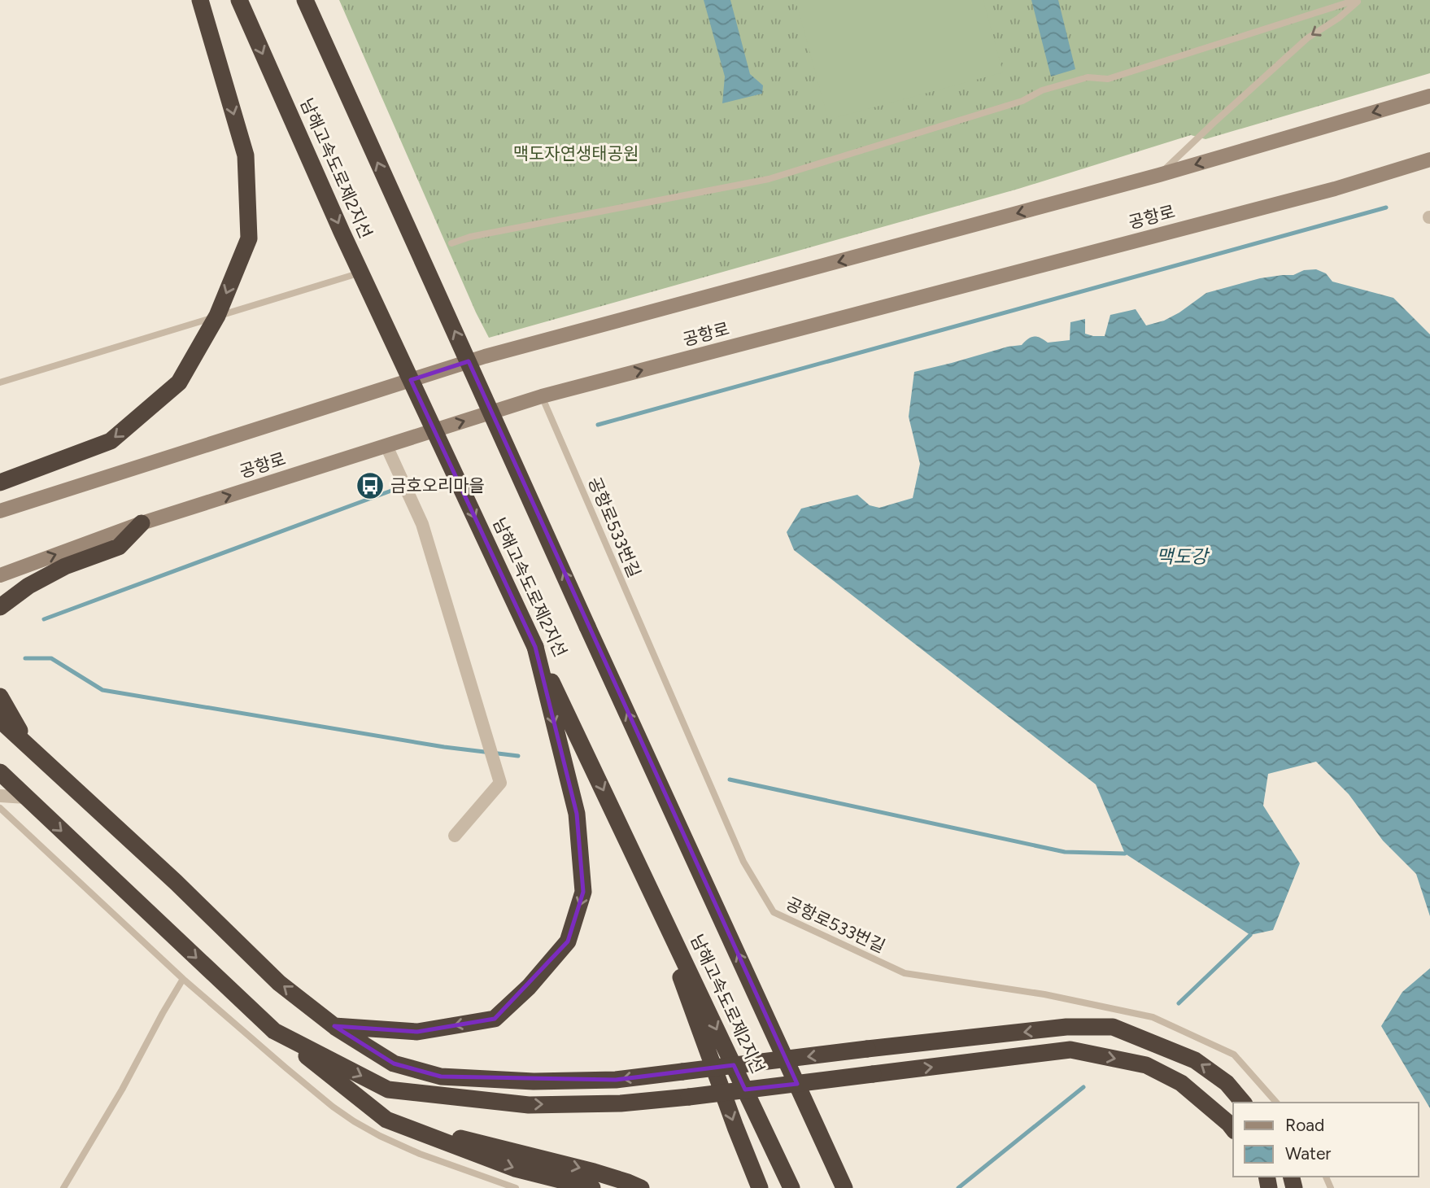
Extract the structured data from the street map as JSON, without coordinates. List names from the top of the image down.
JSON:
{
  "streets": {
    "highway": ["남해고속도로제2지선"],
    "main road": ["공항로"],
    "lane": ["공항로533번길"]
  },
  "crossings": [
    ["공항로", "공항로533번길"]
  ],
  "water": ["맥도강"],
  "parks": ["맥도자연생태공원"],
  "places": {
    "bus stop": ["금호오리마을"]
  },
  "legend": ["Road", "Water"]
}
